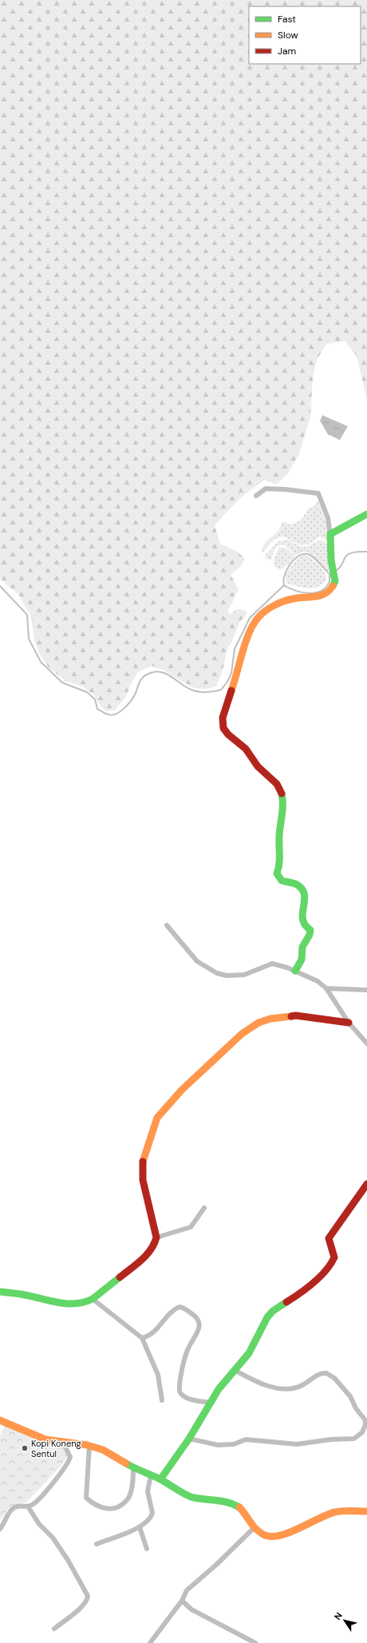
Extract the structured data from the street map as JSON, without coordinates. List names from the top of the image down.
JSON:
{
  "places": ["Kopi Koneng Sentul"],
  "legend": ["Fast", "Slow", "Jam"],
  "north": "top left"
}
